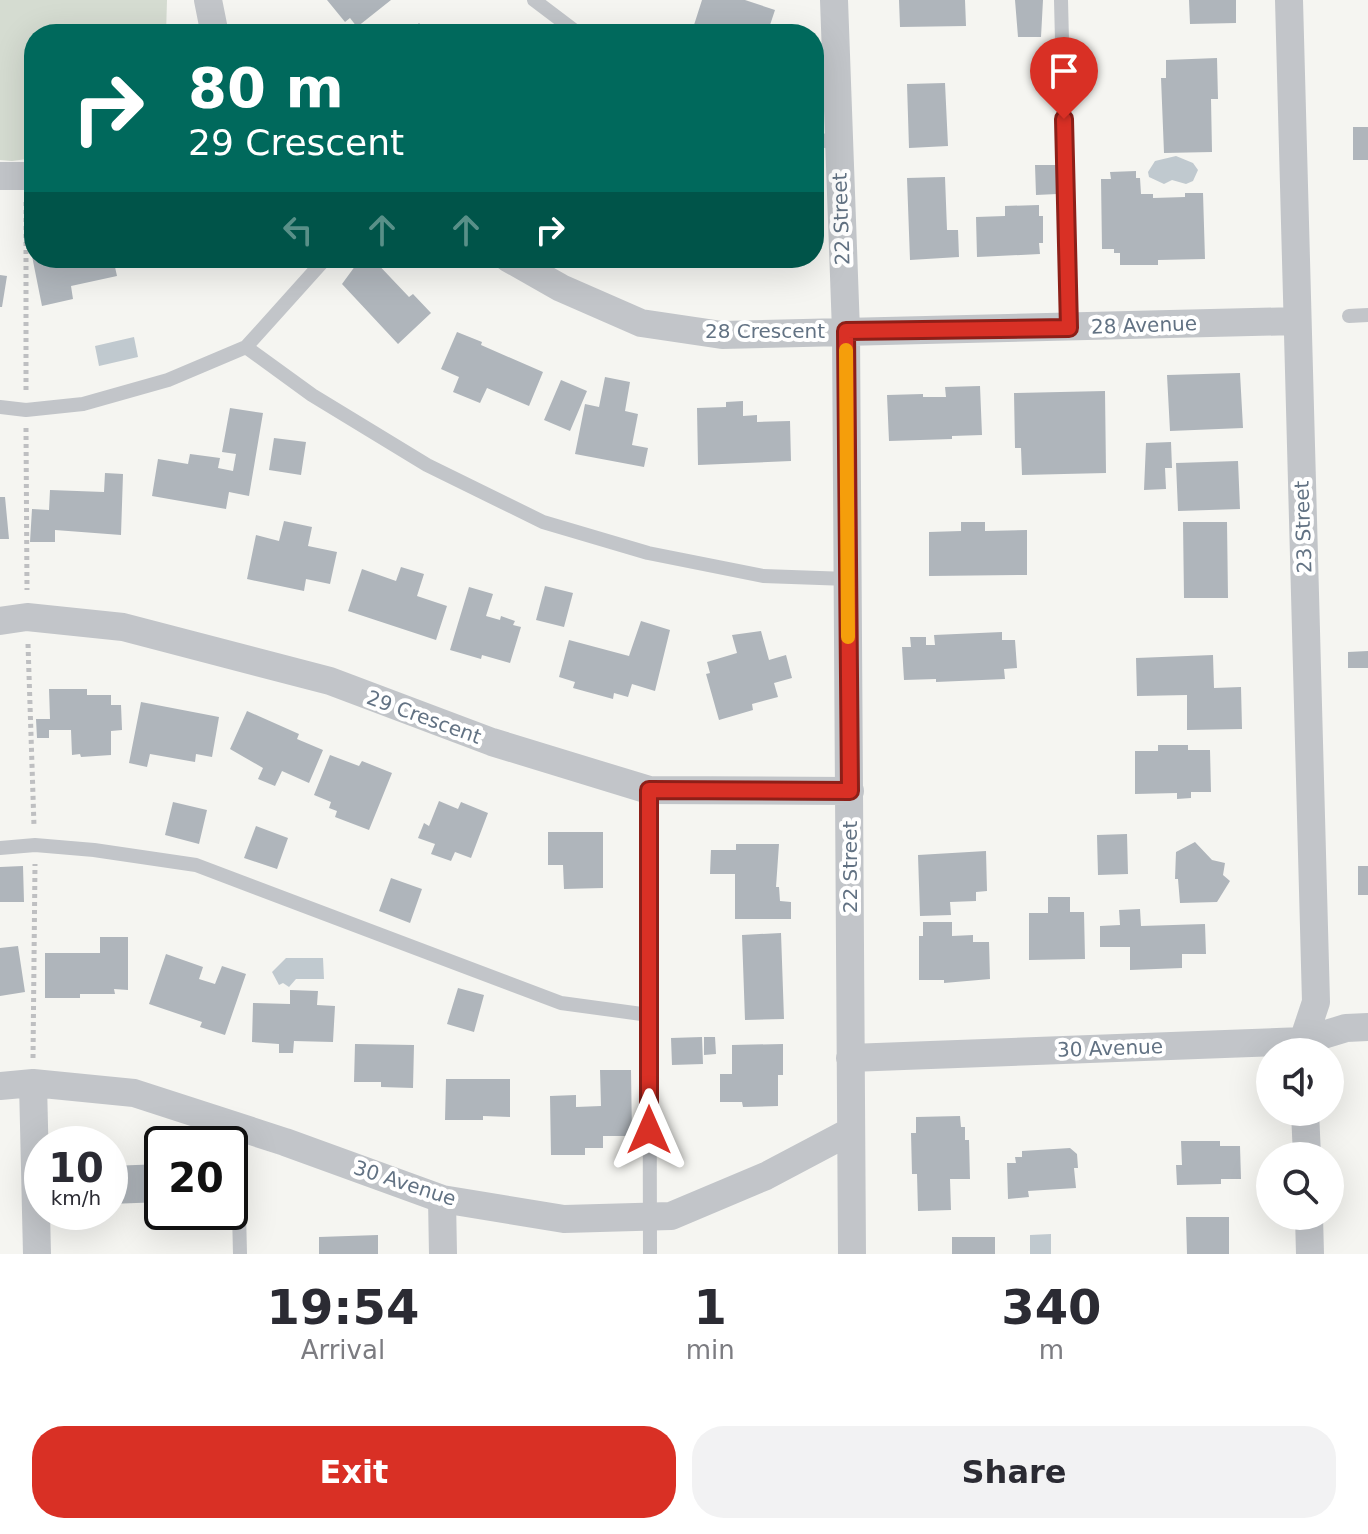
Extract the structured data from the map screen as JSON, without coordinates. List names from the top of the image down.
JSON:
{
  "streets": {
    "street": [
      "22 Street",
      "28 Avenue",
      "28 Crescent",
      "23 Street",
      "29 Crescent",
      "30 Avenue"
    ]
  },
  "crossings": [
    ["22 Street", "28 Avenue"],
    ["22 Street", "28 Crescent"],
    ["22 Street", "29 Crescent"],
    ["22 Street", "30 Avenue"],
    ["28 Avenue", "28 Crescent"],
    ["28 Avenue", "23 Street"]
  ],
  "page": {
    "turn": ["80 m", "29 Crescent"],
    "speed": "10 km/h",
    "limit": "20",
    "eta": [
      "19:54",
      "Arrival",
      "1",
      "min",
      "340",
      "m"
    ],
    "buttons": ["Exit", "Share"]
  }
}
